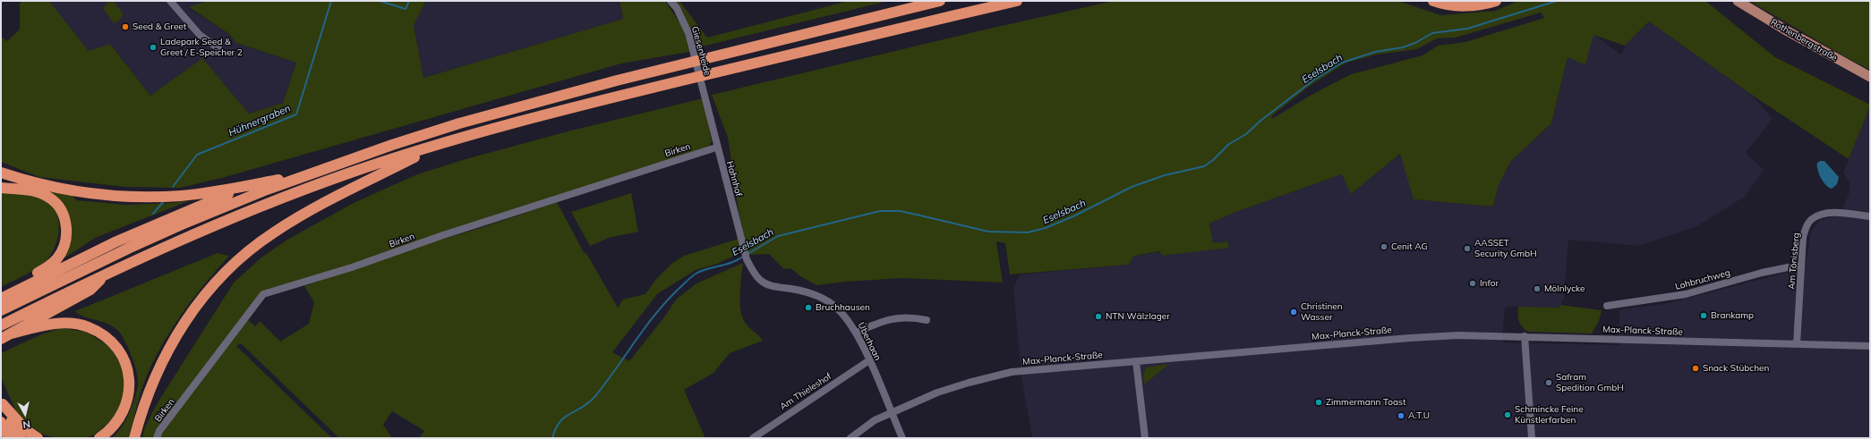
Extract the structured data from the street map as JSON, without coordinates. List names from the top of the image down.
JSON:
{
  "streets": {
    "main road": ["Rothenbergstraße"],
    "street": [
      "Giesenheide",
      "Birken",
      "Hahnhof",
      "Am Tönisberg",
      "Lohbruchweg",
      "Max-Planck-Straße",
      "Überhaan",
      "Am Thieleshof"
    ]
  },
  "crossings": [
    ["Giesenheide", "Hahnhof"],
    ["Birken", "Hahnhof"],
    ["Hahnhof", "Überhaan"],
    ["Am Tönisberg", "Lohbruchweg"],
    ["Am Tönisberg", "Max-Planck-Straße"],
    ["Max-Planck-Straße", "Überhaan"],
    ["Überhaan", "Am Thieleshof"]
  ],
  "water": ["Eselsbach", "Hühnergraben"],
  "places": [
    "Seed & Greet",
    "Ladepark Seed & Greet / E-Speicher 2",
    "Cenit AG",
    "AASSET Security GmbH",
    "Infor",
    "Mölnlycke",
    "Bruchhausen",
    "Christinen Wasser",
    "Brankamp",
    "NTN Wälzlager",
    "Snack Stübchen",
    "Safram Spedition GmbH",
    "Zimmermann Toast",
    "Schmincke Feine Künstlerfarben",
    "A.T.U"
  ],
  "north": "bottom"
}
